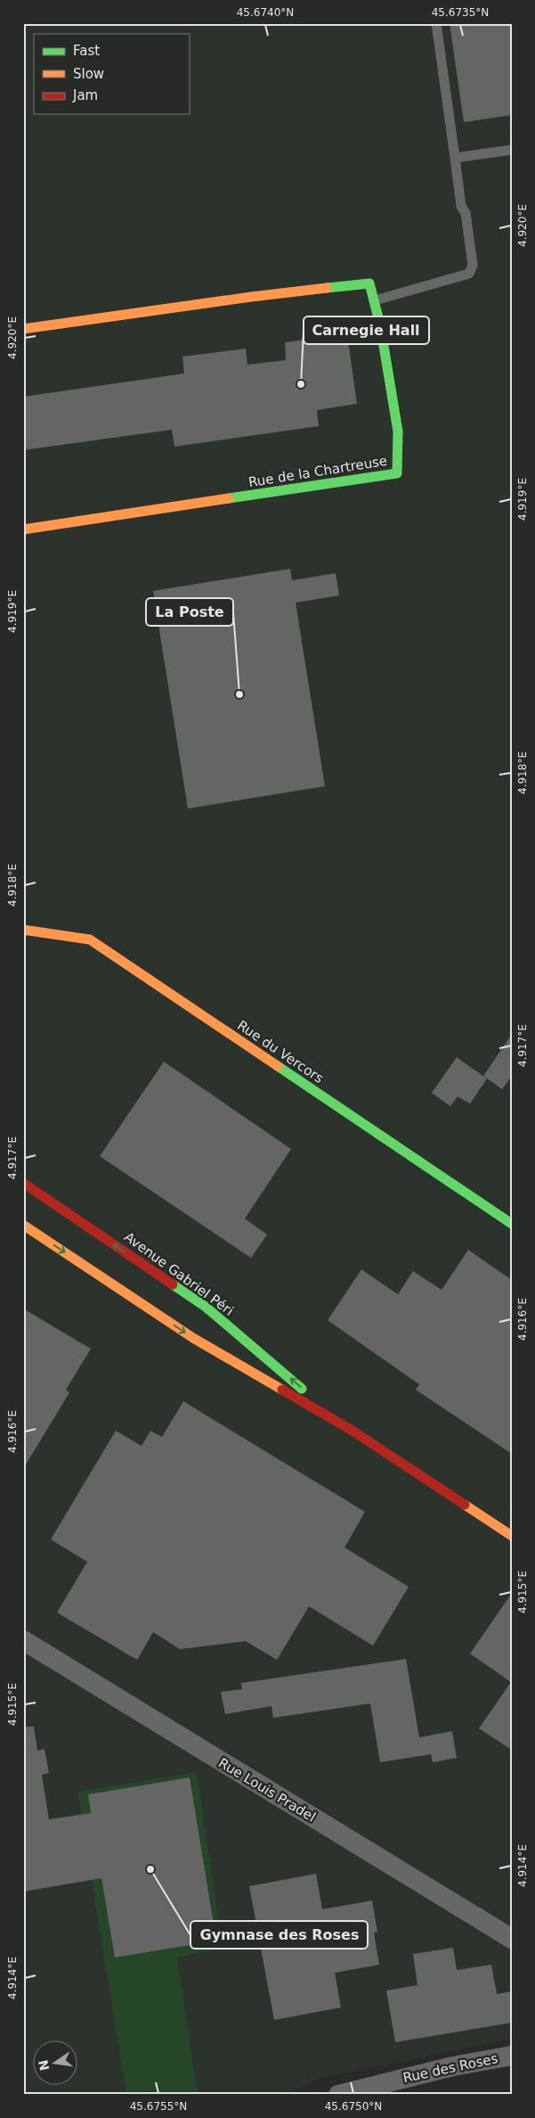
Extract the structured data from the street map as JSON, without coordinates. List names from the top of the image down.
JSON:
{
  "streets": {
    "street": [
      "Rue de la Chartreuse",
      "Rue du Vercors",
      "Avenue Gabriel Péri",
      "Rue Louis Pradel",
      "Rue des Roses"
    ]
  },
  "places": ["Carnegie Hall", "La Poste", "Gymnase des Roses"],
  "legend": ["Fast", "Slow", "Jam"],
  "north": "left",
  "coordinates": [
    "45.6740°N",
    "45.6735°N",
    "4.920°E",
    "4.919°E",
    "4.918°E",
    "4.917°E",
    "4.916°E",
    "4.915°E",
    "4.914°E",
    "45.6755°N",
    "45.6750°N"
  ]
}
